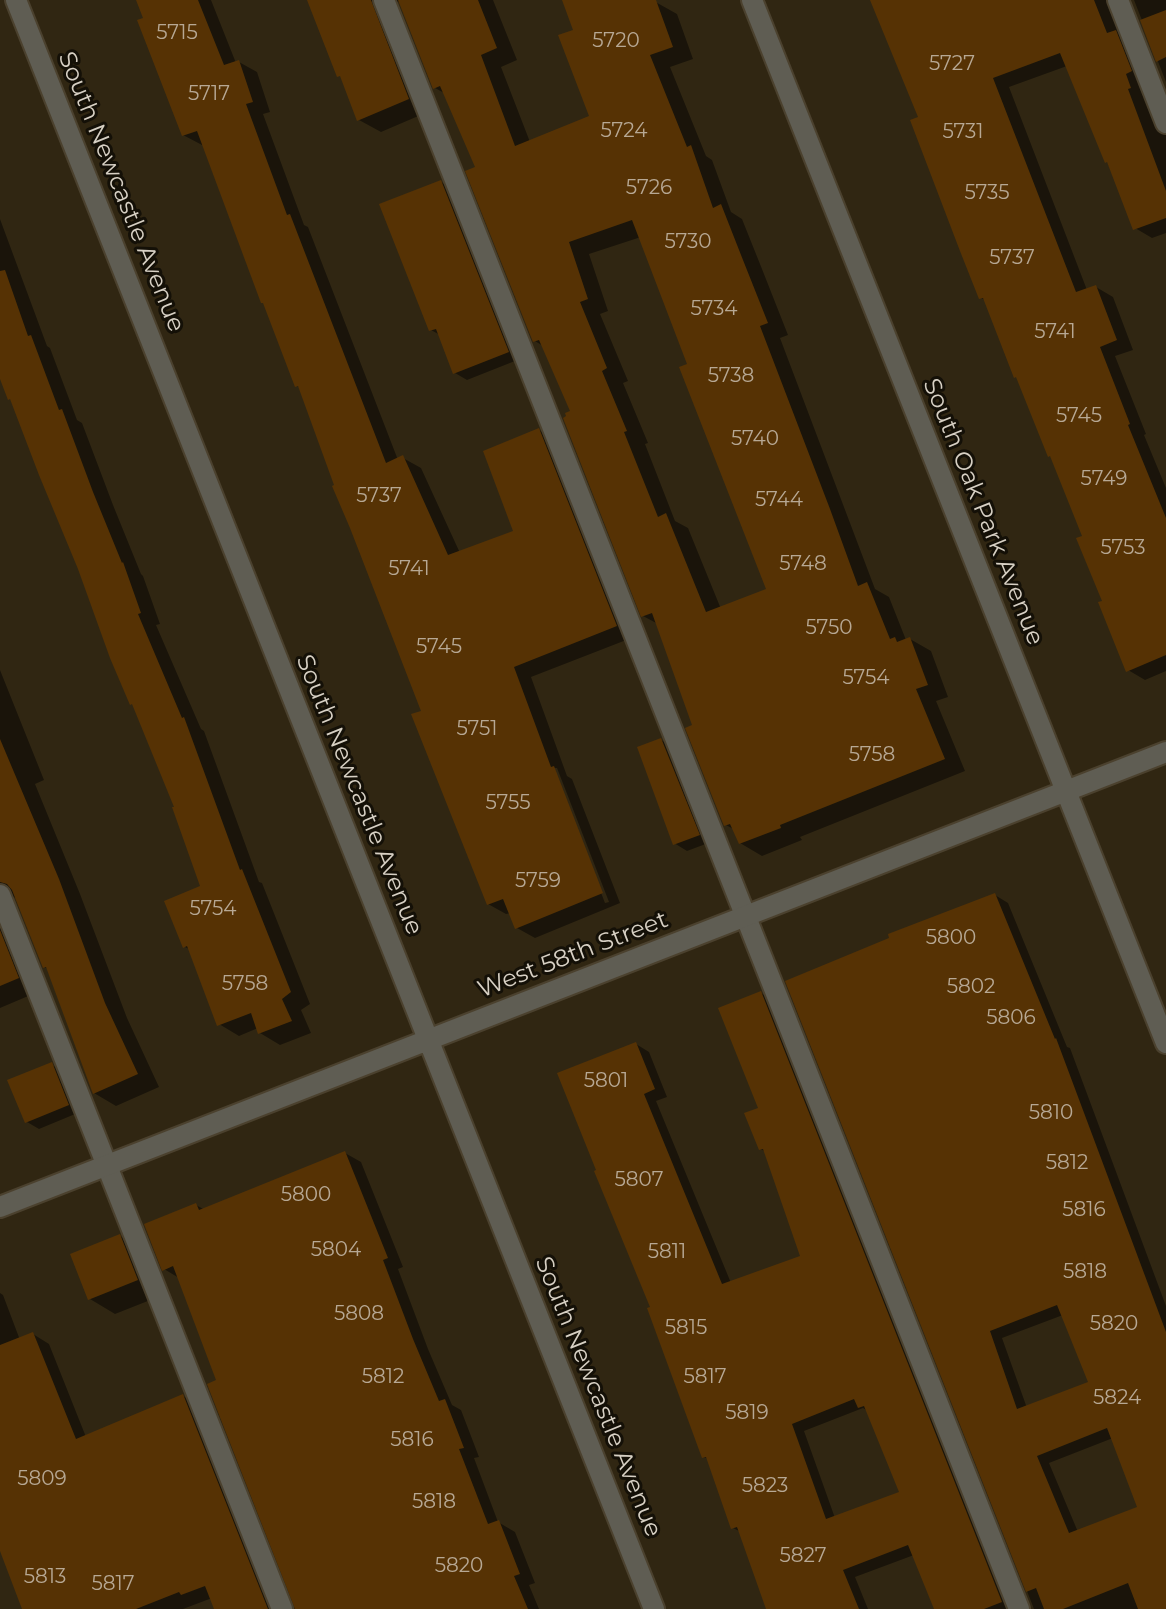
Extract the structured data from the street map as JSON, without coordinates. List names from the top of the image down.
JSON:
{
  "streets": {
    "street": ["South Newcastle Avenue", "South Oak Park Avenue", "West 58th Street"]
  },
  "crossings": [
    ["South Newcastle Avenue", "West 58th Street"],
    ["South Oak Park Avenue", "West 58th Street"]
  ],
  "house_numbers": [
    "5715",
    "5720",
    "5727",
    "5717",
    "5724",
    "5731",
    "5726",
    "5735",
    "5730",
    "5737",
    "5734",
    "5741",
    "5738",
    "5745",
    "5740",
    "5749",
    "5737",
    "5744",
    "5753",
    "5748",
    "5741",
    "5750",
    "5745",
    "5754",
    "5751",
    "5758",
    "5755",
    "5759",
    "5754",
    "5800",
    "5758",
    "5802",
    "5806",
    "5801",
    "5810",
    "5812",
    "5807",
    "5800",
    "5816",
    "5804",
    "5811",
    "5818",
    "5808",
    "5820",
    "5815",
    "5812",
    "5817",
    "5824",
    "5819",
    "5816",
    "5809",
    "5823",
    "5818",
    "5827",
    "5820",
    "5813",
    "5817"
  ]
}
